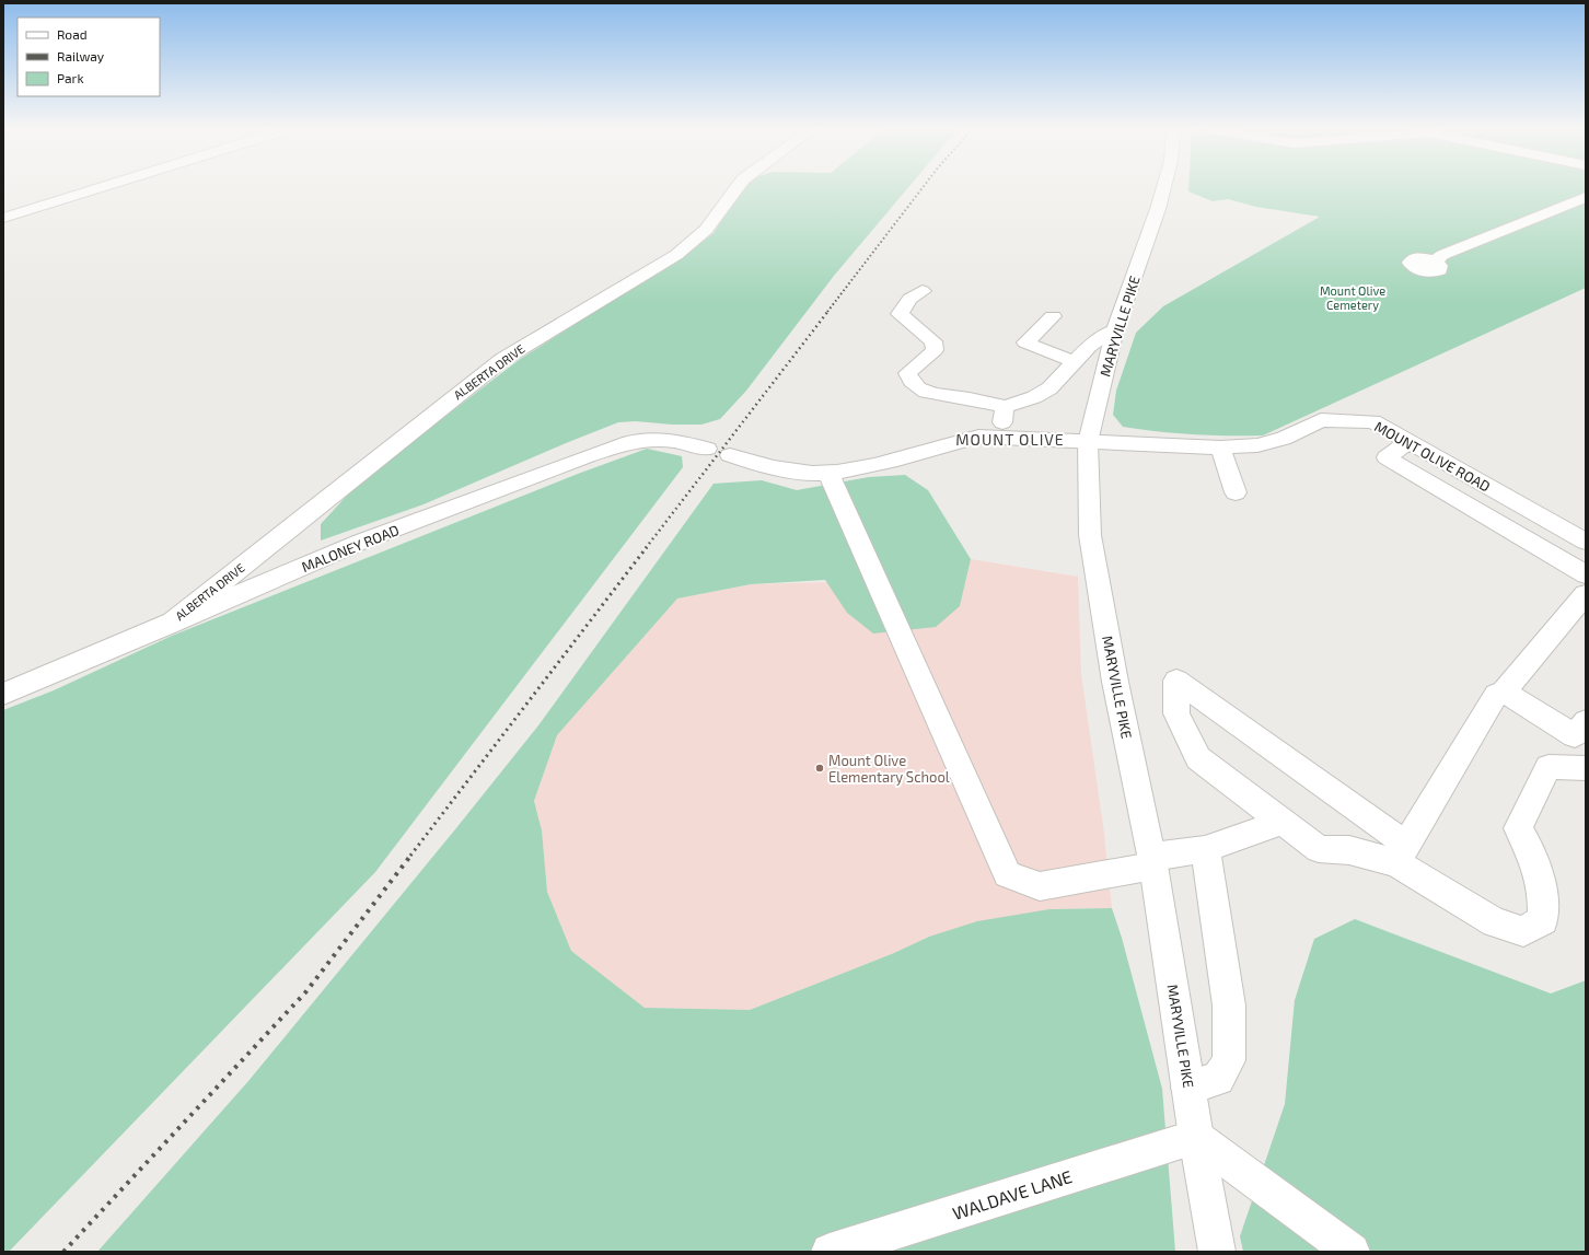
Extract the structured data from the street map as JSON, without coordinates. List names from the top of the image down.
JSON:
{
  "streets": {
    "street": [
      "MARYVILLE PIKE",
      "ALBERTA DRIVE",
      "MOUNT OLIVE ROAD",
      "MALONEY ROAD",
      "WALDAVE LANE"
    ]
  },
  "crossings": [
    ["MARYVILLE PIKE", "MOUNT OLIVE ROAD"],
    ["MARYVILLE PIKE", "WALDAVE LANE"],
    ["ALBERTA DRIVE", "MALONEY ROAD"]
  ],
  "districts": ["MOUNT OLIVE"],
  "parks": ["Mount Olive Cemetery"],
  "places": ["Mount Olive Elementary School"],
  "legend": ["Road", "Railway", "Park"]
}
